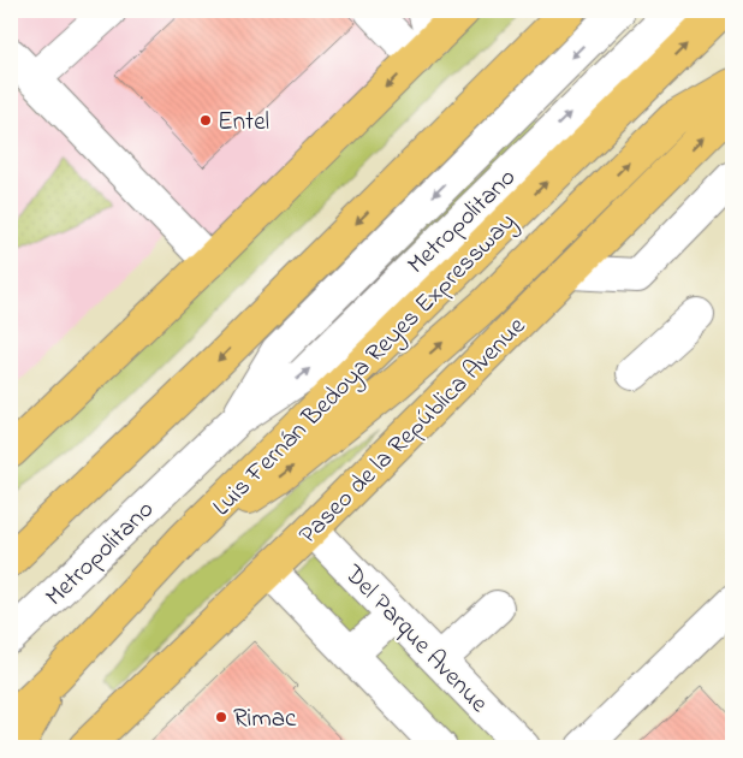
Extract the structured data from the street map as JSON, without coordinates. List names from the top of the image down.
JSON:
{
  "streets": {
    "main road": ["Luis Fernán Bedoya Reyes Expressway", "Paseo de la República Avenue"],
    "street": ["Metropolitano", "Del Parque Avenue"]
  },
  "crossings": [
    ["Paseo de la República Avenue", "Del Parque Avenue"]
  ],
  "places": ["Entel", "Rimac"]
}
